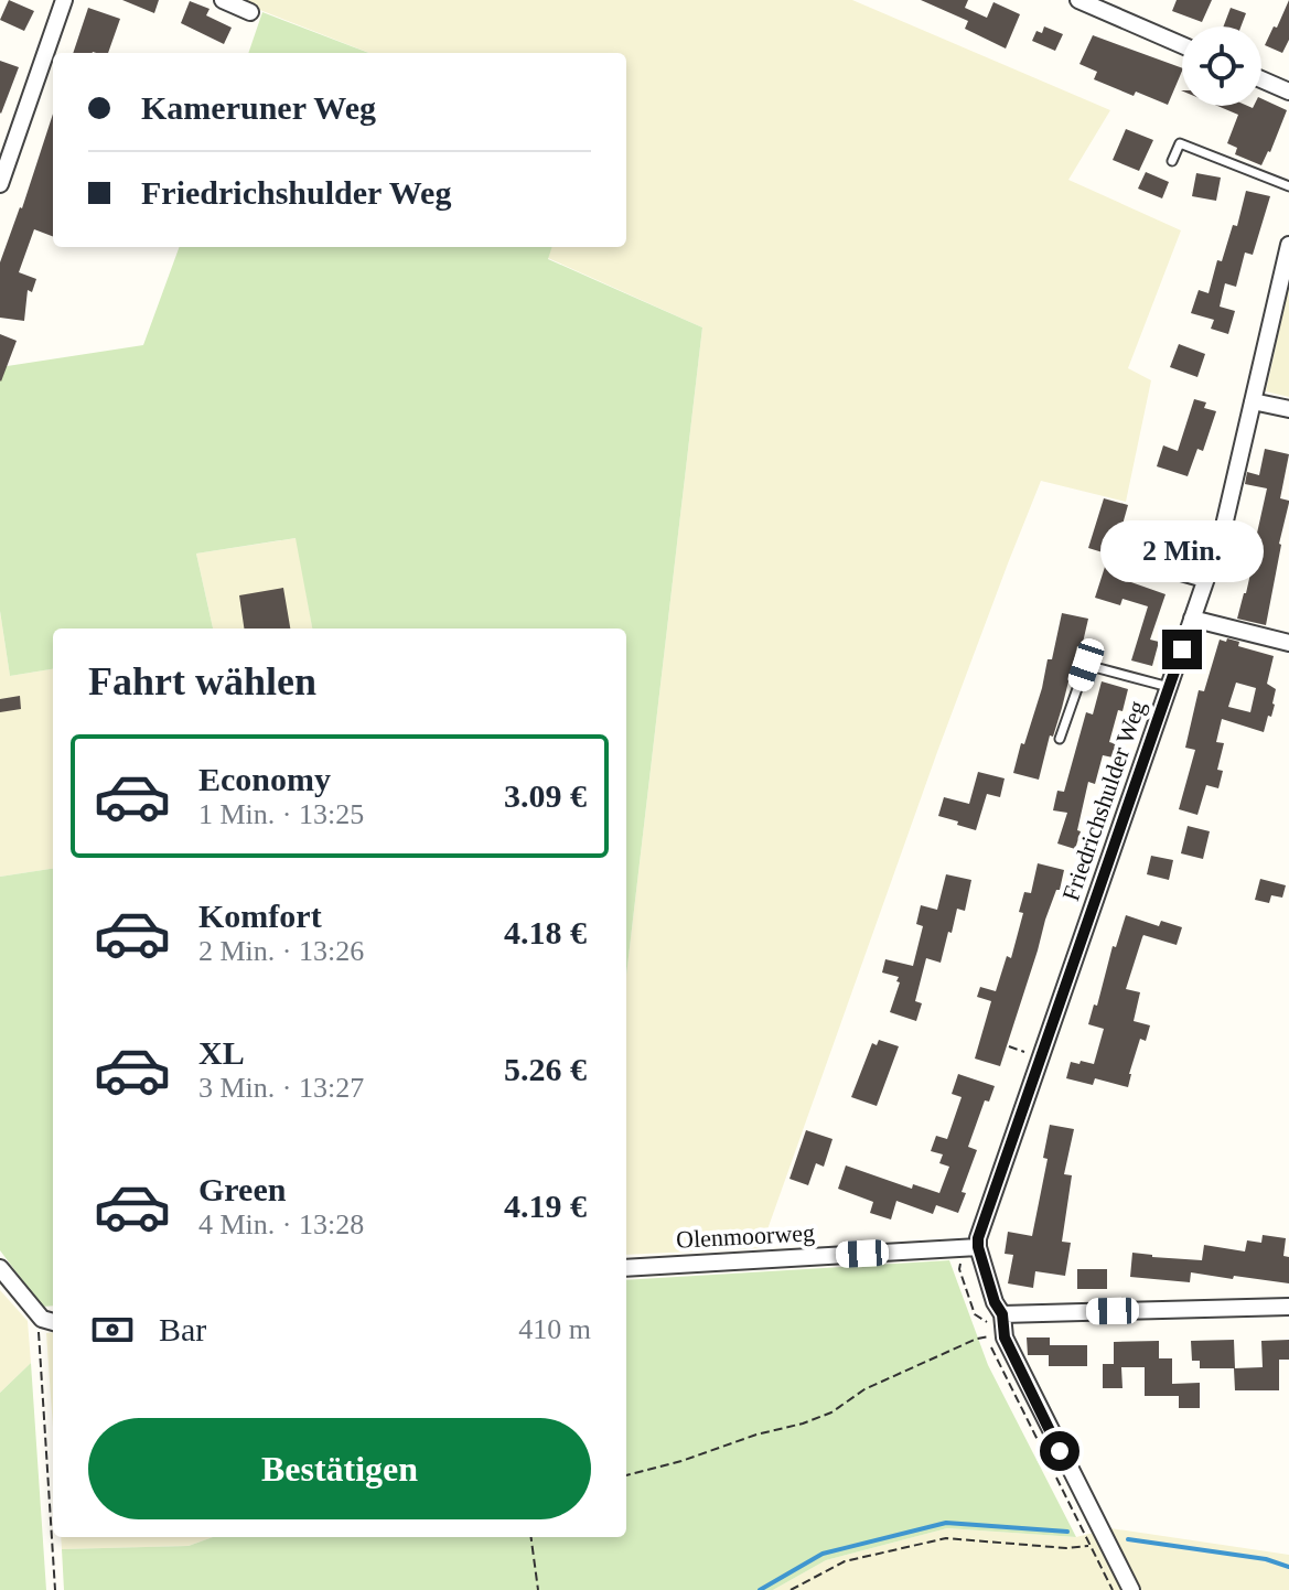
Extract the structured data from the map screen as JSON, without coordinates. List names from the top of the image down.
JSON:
{
  "streets": {
    "street": ["Friedrichshulder Weg", "Olenmoorweg"]
  },
  "crossings": [
    ["Friedrichshulder Weg", "Olenmoorweg"]
  ],
  "page": {
    "banner": ["Kameruner Weg", "Friedrichshulder Weg"],
    "bubble": "2 Min.",
    "heading": "Fahrt wählen",
    "list": [
      {
        "name": "Economy",
        "note": "1 Min. · 13:25",
        "value": "3.09 €"
      },
      {
        "name": "Komfort",
        "note": "2 Min. · 13:26",
        "value": "4.18 €"
      },
      {
        "name": "XL",
        "note": "3 Min. · 13:27",
        "value": "5.26 €"
      },
      {
        "name": "Green",
        "note": "4 Min. · 13:28",
        "value": "4.19 €"
      }
    ],
    "pay": ["Bar", "410 m"],
    "buttons": "Bestätigen"
  }
}
